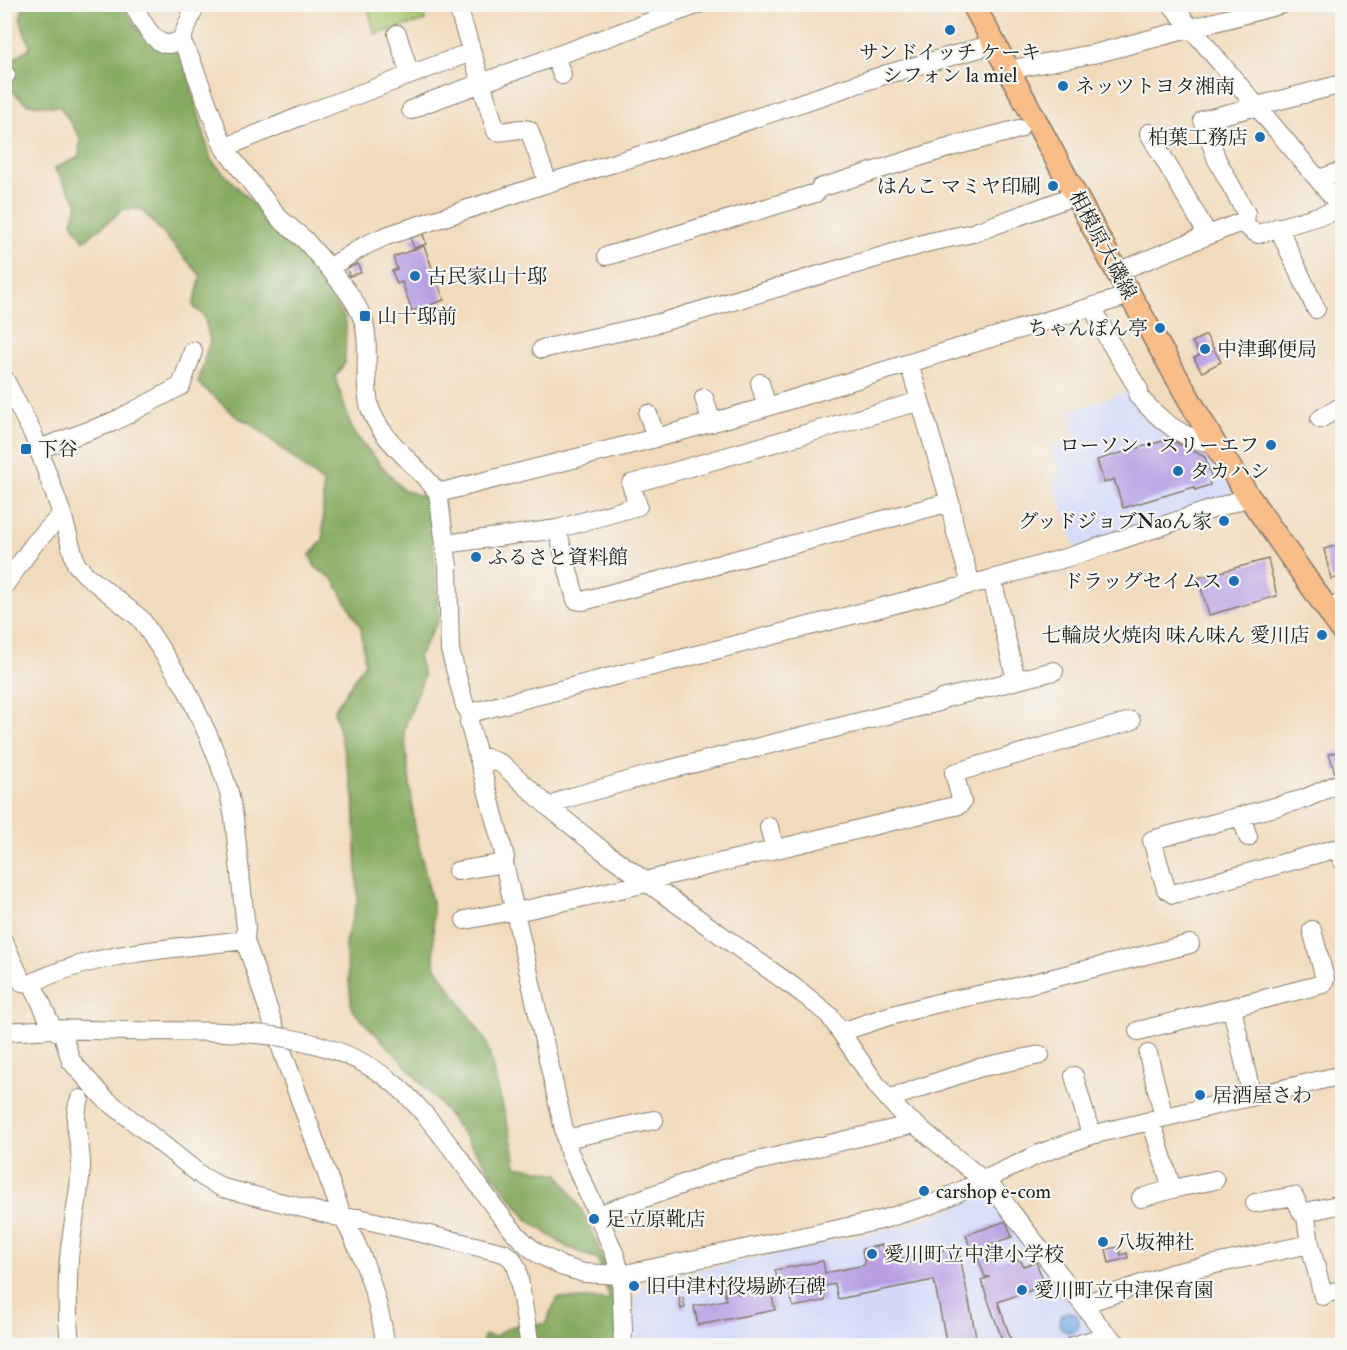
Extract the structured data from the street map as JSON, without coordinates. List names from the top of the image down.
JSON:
{
  "streets": {
    "main road": ["相模原大磯線"]
  },
  "places": {
    "other": [
      "サンドイッチ ケーキ シフォン la miel",
      "ネッツトヨタ湘南",
      "柏葉工務店",
      "はんこ マミヤ印刷",
      "古民家山十邸",
      "ちゃんぽん亭",
      "中津郵便局",
      "ローソン・スリーエフ",
      "タカハシ",
      "グッドジョブNaoん家",
      "ふるさと資料館",
      "ドラッグセイムス",
      "七輪炭火焼肉 味ん味ん 愛川店",
      "居酒屋さわ",
      "carshop e-com",
      "足立原靴店",
      "八坂神社",
      "愛川町立中津小学校",
      "旧中津村役場跡石碑",
      "愛川町立中津保育園"
    ],
    "transit": ["山十邸前", "下谷"]
  }
}
